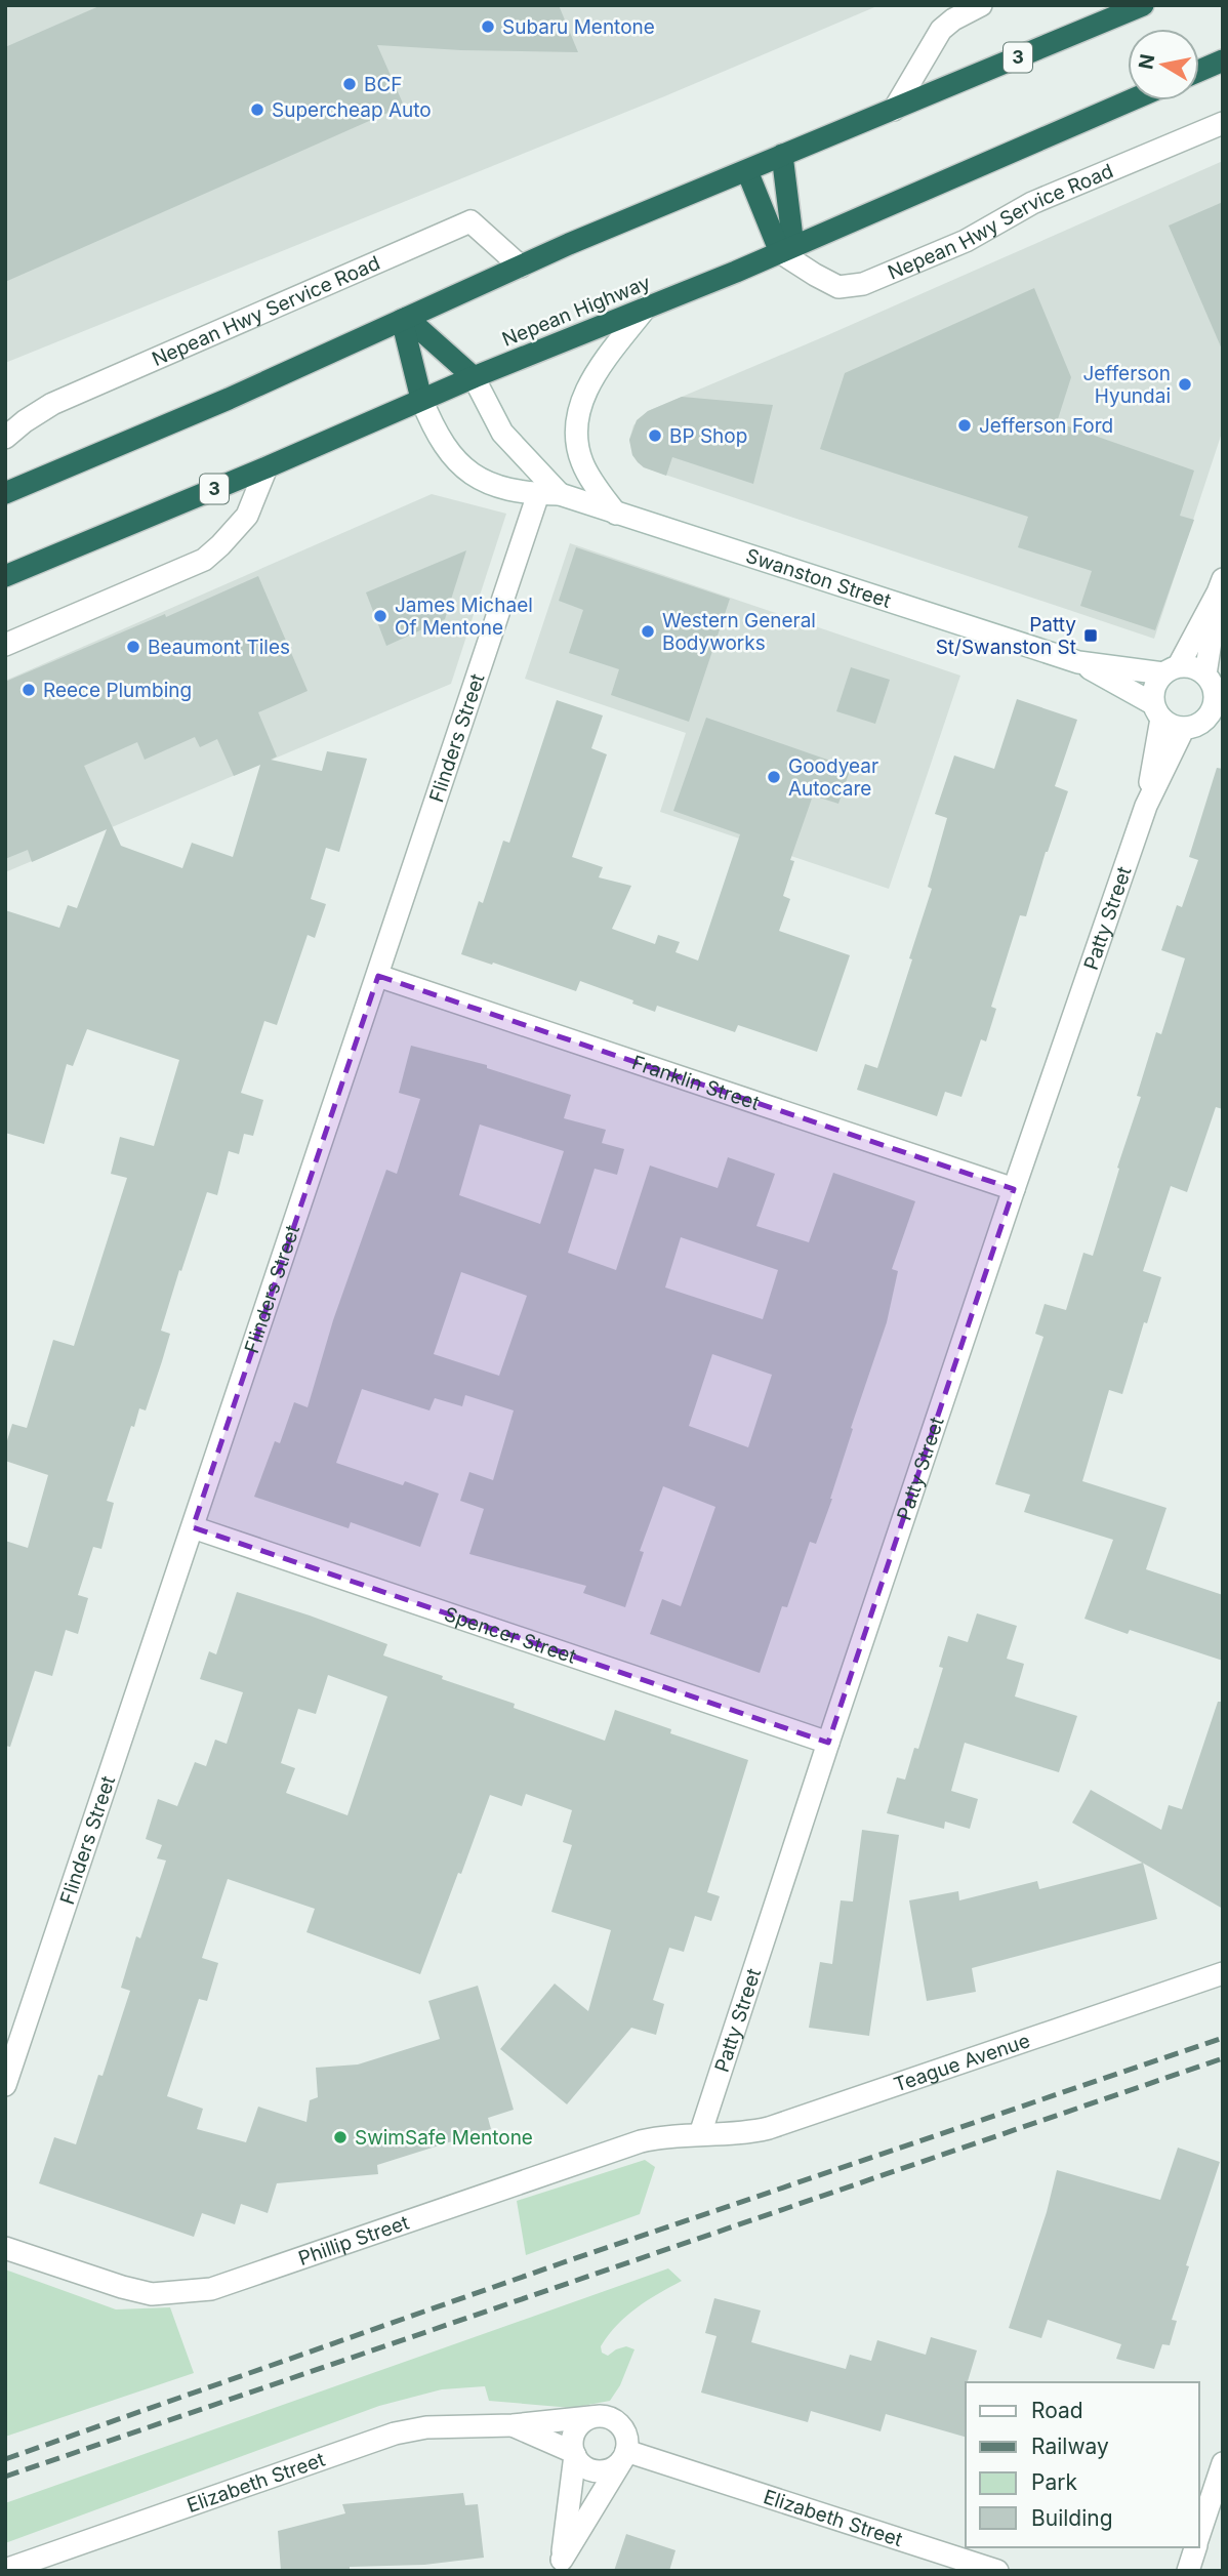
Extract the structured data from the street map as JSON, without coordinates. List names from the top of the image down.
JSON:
{
  "streets": {
    "highway": ["3", "Nepean Highway"],
    "street": [
      "Nepean Hwy Service Road",
      "Swanston Street",
      "Flinders Street",
      "Patty Street",
      "Franklin Street",
      "Spencer Street",
      "Teague Avenue",
      "Phillip Street",
      "Elizabeth Street"
    ]
  },
  "crossings": [
    ["3", "Nepean Hwy Service Road"],
    ["Nepean Hwy Service Road", "Nepean Highway"],
    ["Nepean Highway", "Swanston Street"],
    ["Swanston Street", "Flinders Street"],
    ["Swanston Street", "Patty Street"],
    ["Flinders Street", "Franklin Street"],
    ["Flinders Street", "Spencer Street"],
    ["Patty Street", "Franklin Street"],
    ["Patty Street", "Spencer Street"],
    ["Patty Street", "Teague Avenue"],
    ["Patty Street", "Phillip Street"],
    ["Teague Avenue", "Phillip Street"]
  ],
  "places": {
    "other": [
      "Subaru Mentone",
      "BCF",
      "Supercheap Auto",
      "Jefferson Hyundai",
      "Jefferson Ford",
      "BP Shop",
      "James Michael Of Mentone",
      "Western General Bodyworks",
      "Beaumont Tiles",
      "Reece Plumbing",
      "Goodyear Autocare",
      "SwimSafe Mentone"
    ],
    "transit": ["Patty St/Swanston St"]
  },
  "legend": [
    "Road",
    "Railway",
    "Park",
    "Building"
  ],
  "north": "left"
}
